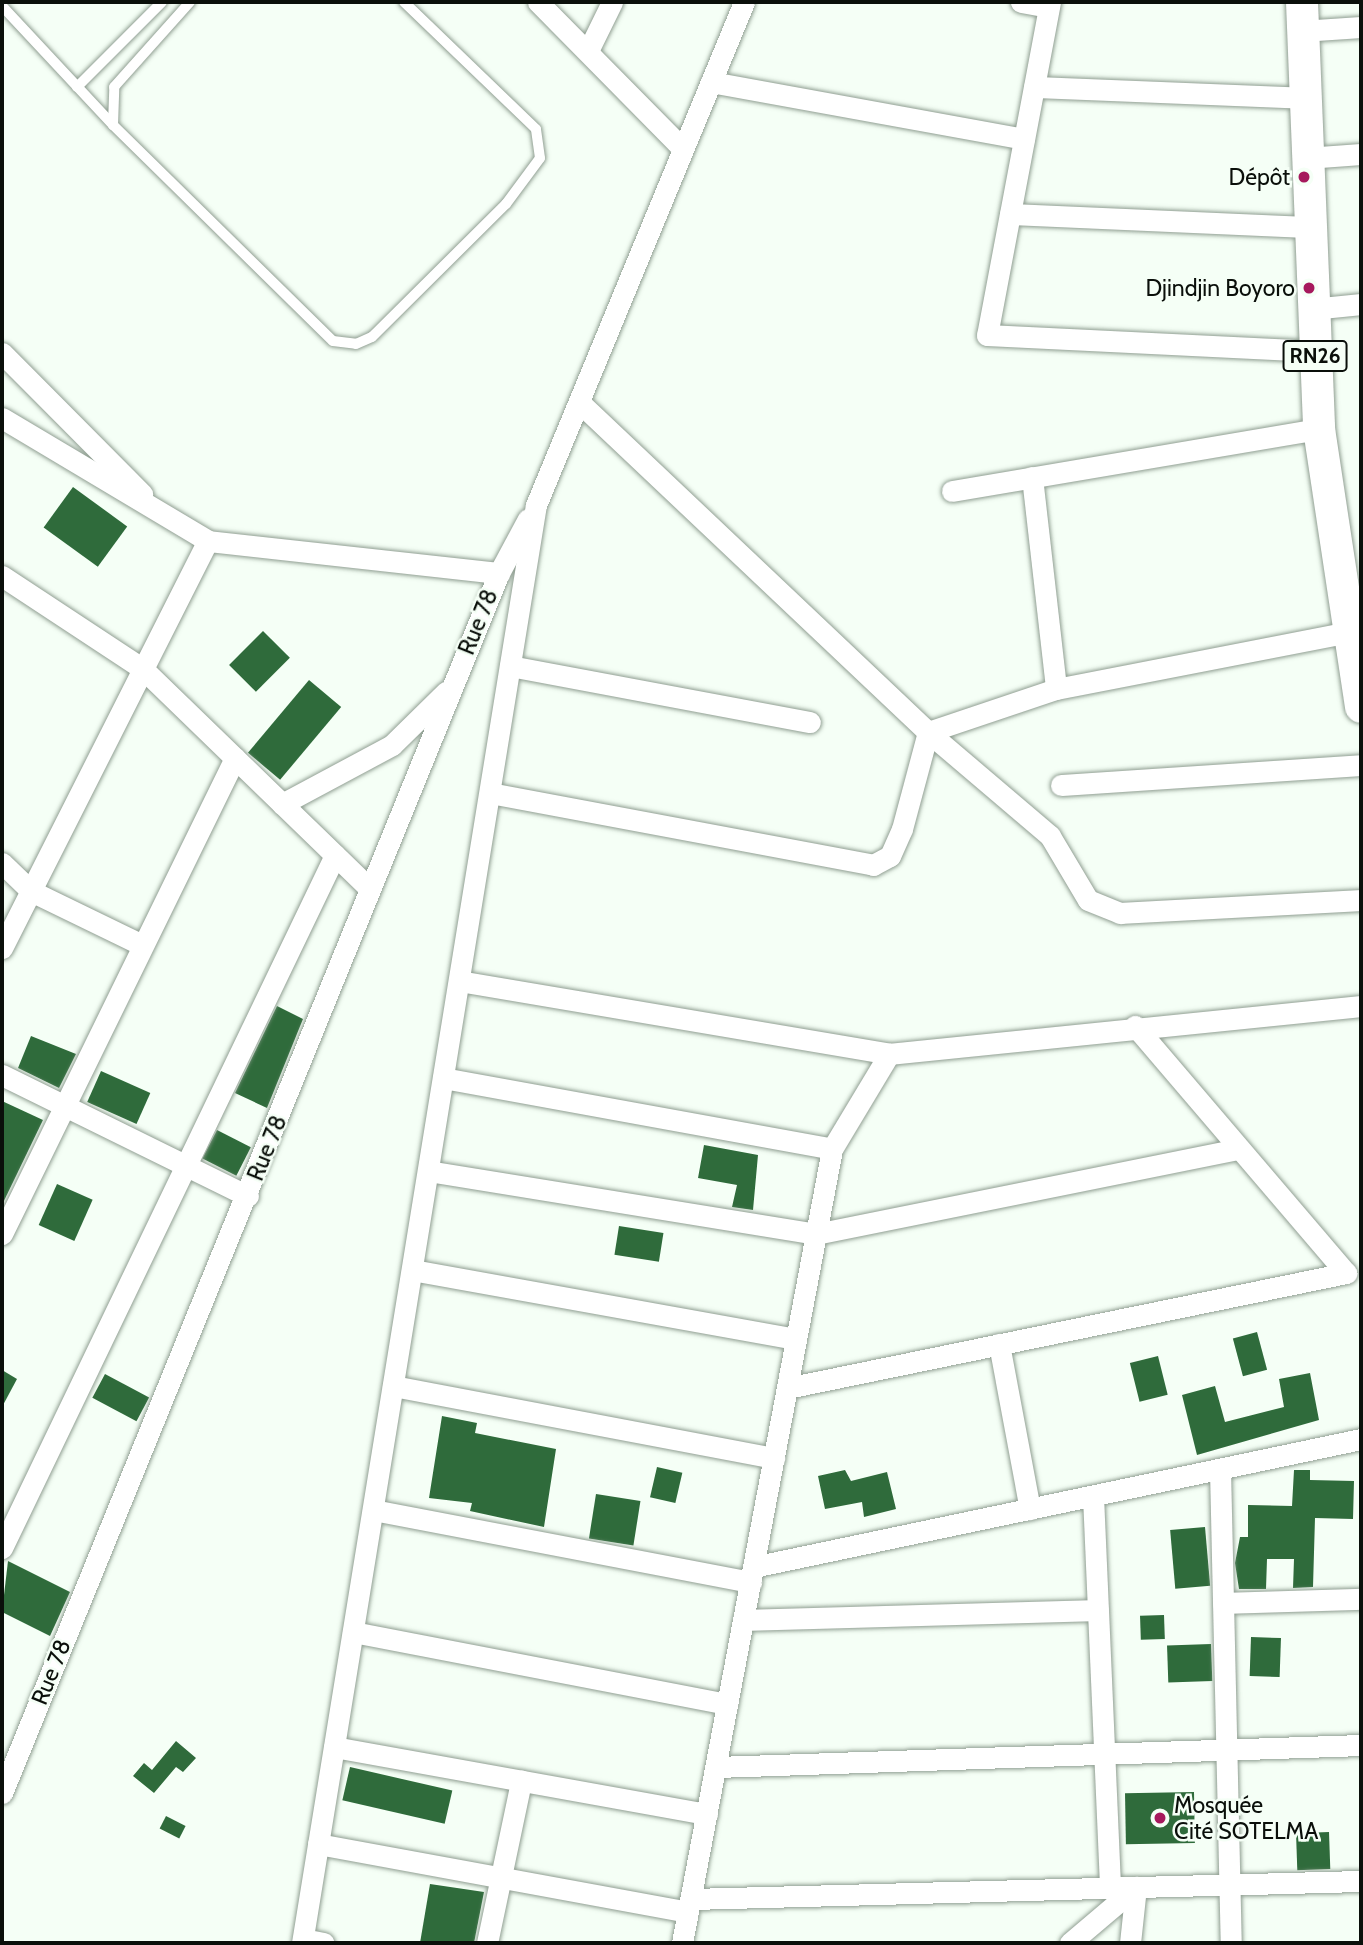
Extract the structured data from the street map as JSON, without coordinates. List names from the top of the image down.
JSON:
{
  "streets": {
    "main road": ["RN26"],
    "street": ["Rue 78"]
  },
  "places": ["Dépôt", "Djindjin Boyoro", "Mosquée Cité SOTELMA"]
}
